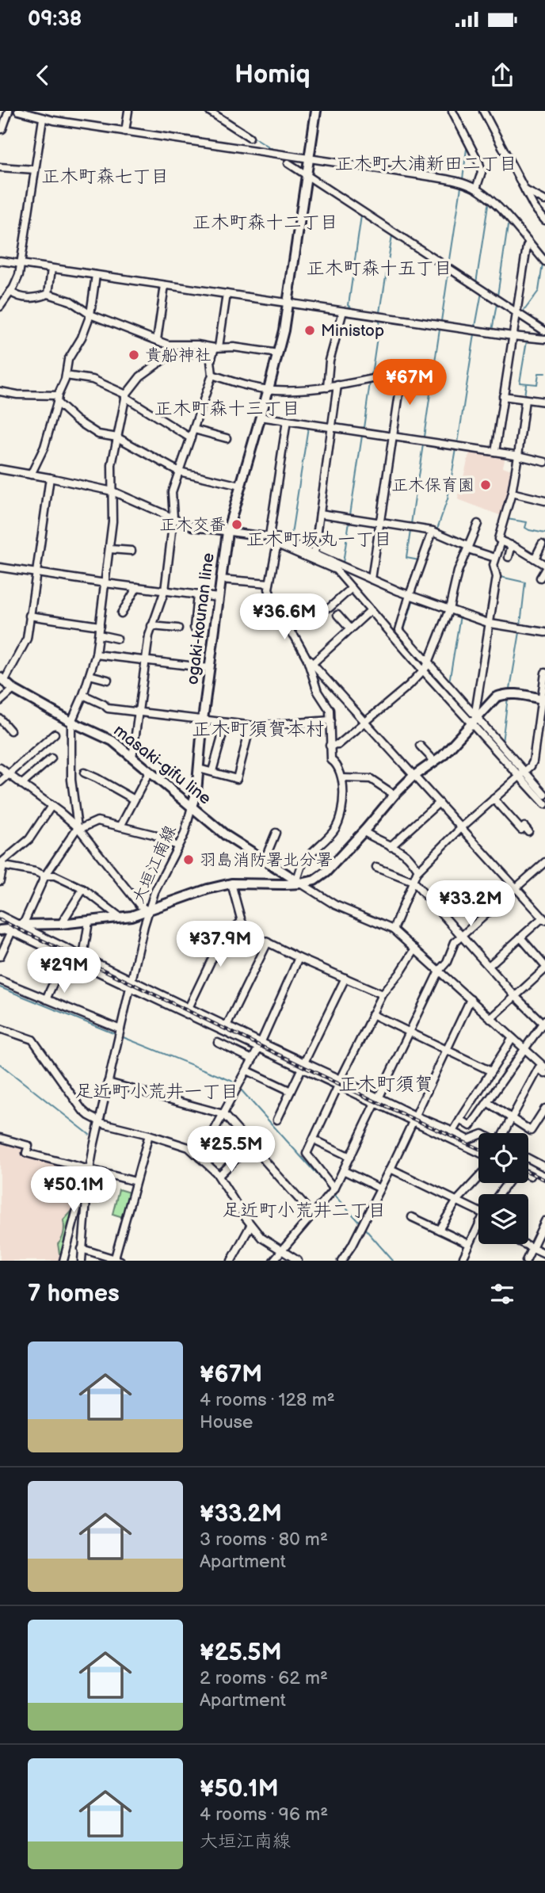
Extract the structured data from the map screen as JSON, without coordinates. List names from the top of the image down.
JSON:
{
  "streets": {
    "main road": ["ogaki-kounan line", "masaki-gifu line"],
    "street": ["大垣江南線"]
  },
  "crossings": [
    ["ogaki-kounan line", "masaki-gifu line"],
    ["ogaki-kounan line", "大垣江南線"],
    ["masaki-gifu line", "大垣江南線"]
  ],
  "districts": [
    "正木町大浦新田二丁目",
    "正木町森七丁目",
    "正木町森十二丁目",
    "正木町森十五丁目",
    "正木町森十三丁目",
    "正木町坂丸一丁目",
    "正木町須賀本村",
    "正木町須賀",
    "足近町小荒井一丁目",
    "足近町小荒井二丁目"
  ],
  "places": [
    "Ministop",
    "貴船神社",
    "正木保育園",
    "正木交番",
    "羽島消防署北分署"
  ],
  "page": {
    "status": "09:38",
    "header": "Homiq",
    "price": [
      "¥67M",
      "¥36.6M",
      "¥33.2M",
      "¥37.9M",
      "¥29M",
      "¥25.5M",
      "¥50.1M"
    ],
    "heading": "7 homes",
    "list": [
      {
        "name": "¥67M",
        "note": "4 rooms · 128 m² · House"
      },
      {
        "name": "¥33.2M",
        "note": "3 rooms · 80 m² · Apartment"
      },
      {
        "name": "¥25.5M",
        "note": "2 rooms · 62 m² · Apartment"
      },
      {
        "name": "¥50.1M",
        "note": "4 rooms · 96 m² · 大垣江南線"
      }
    ]
  }
}
